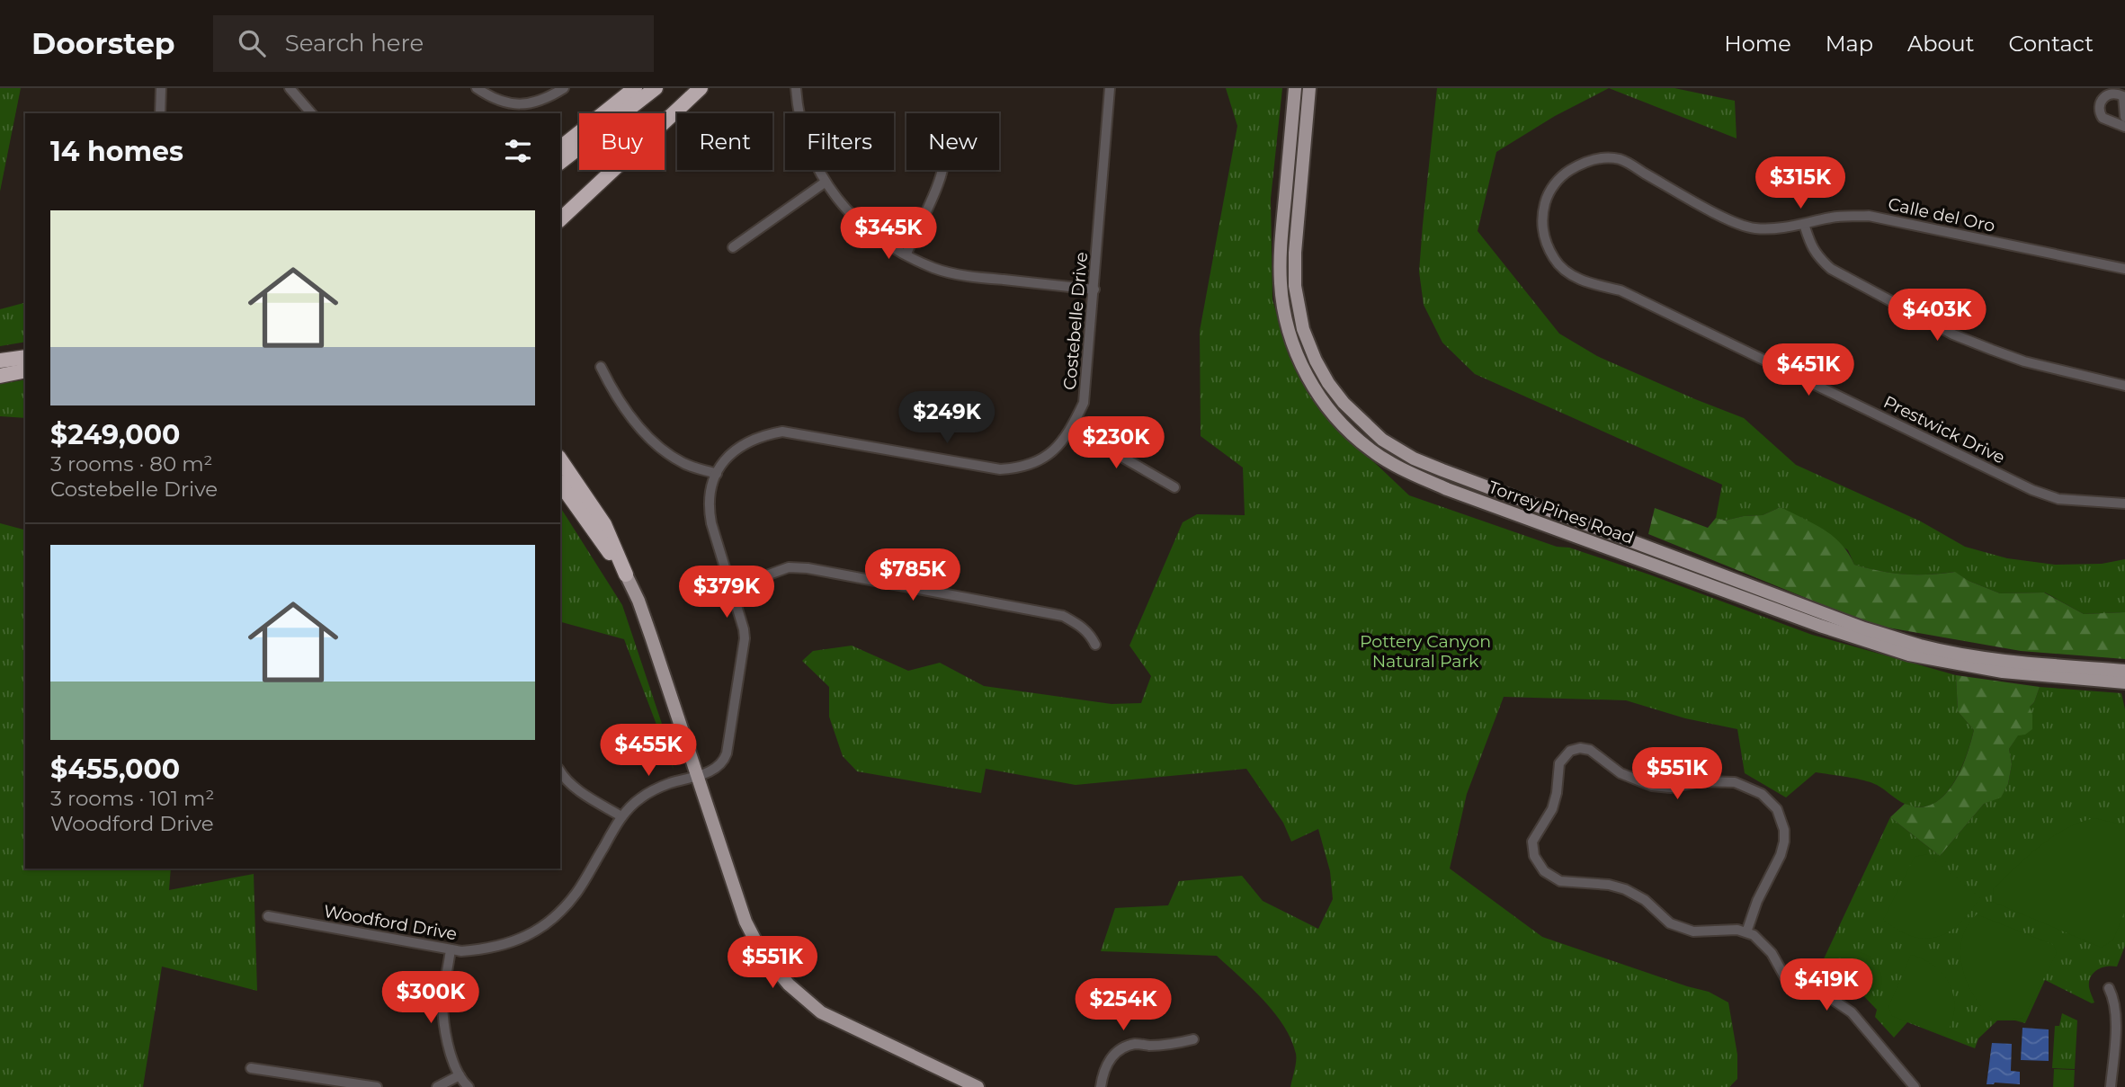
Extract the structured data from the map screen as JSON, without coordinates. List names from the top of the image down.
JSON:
{
  "streets": {
    "main road": ["Torrey Pines Road"],
    "street": [
      "Calle del Oro",
      "Costebelle Drive",
      "Prestwick Drive",
      "Woodford Drive"
    ]
  },
  "crossings": [
    ["Calle del Oro", "Prestwick Drive"],
    ["Costebelle Drive", "Woodford Drive"]
  ],
  "parks": ["Pottery Canyon Natural Park"],
  "page": {
    "header": "Doorstep",
    "search": "Search here",
    "nav": [
      "Home",
      "Map",
      "About",
      "Contact"
    ],
    "chip": [
      "Buy",
      "Rent",
      "Filters",
      "New"
    ],
    "heading": "14 homes",
    "price": [
      "$315K",
      "$345K",
      "$403K",
      "$451K",
      "$249K",
      "$230K",
      "$785K",
      "$379K",
      "$455K",
      "$551K",
      "$551K",
      "$419K",
      "$300K",
      "$254K"
    ],
    "list": [
      {
        "name": "$249,000",
        "note": "3 rooms · 80 m² · Costebelle Drive"
      },
      {
        "name": "$455,000",
        "note": "3 rooms · 101 m² · Woodford Drive"
      }
    ]
  }
}
